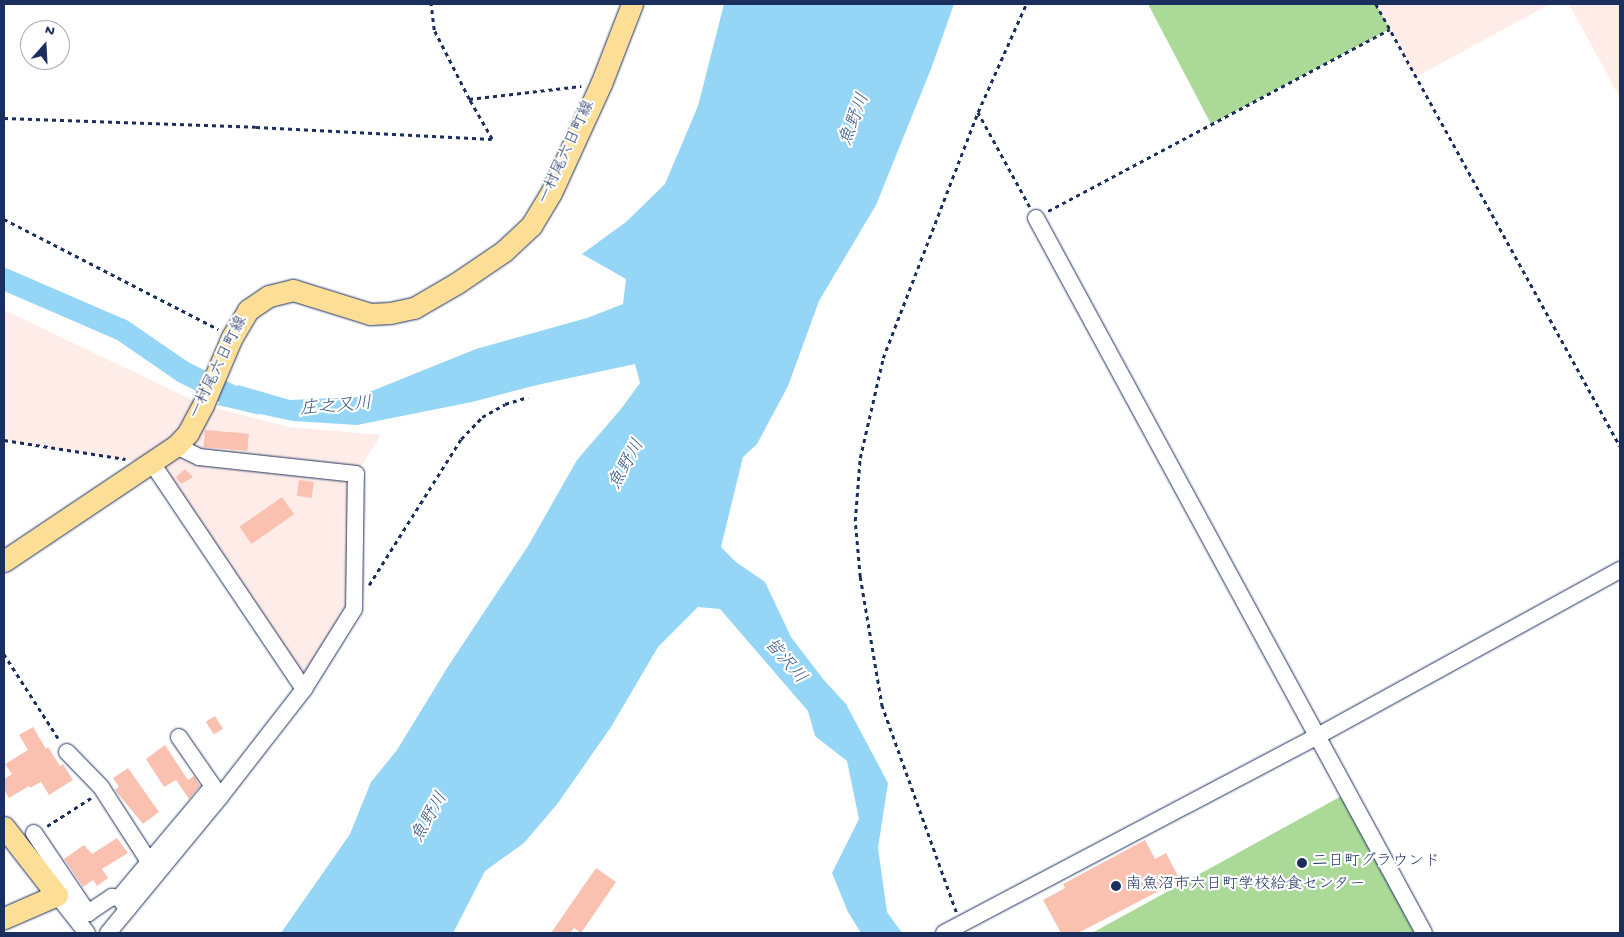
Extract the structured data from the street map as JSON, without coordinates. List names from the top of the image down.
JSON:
{
  "streets": {
    "main road": ["一村尾六日町線"]
  },
  "water": ["魚野川", "庄之又川", "皆沢川"],
  "places": ["二日町グラウンド", "南魚沼市六日町学校給食センター"],
  "north": "top"
}
